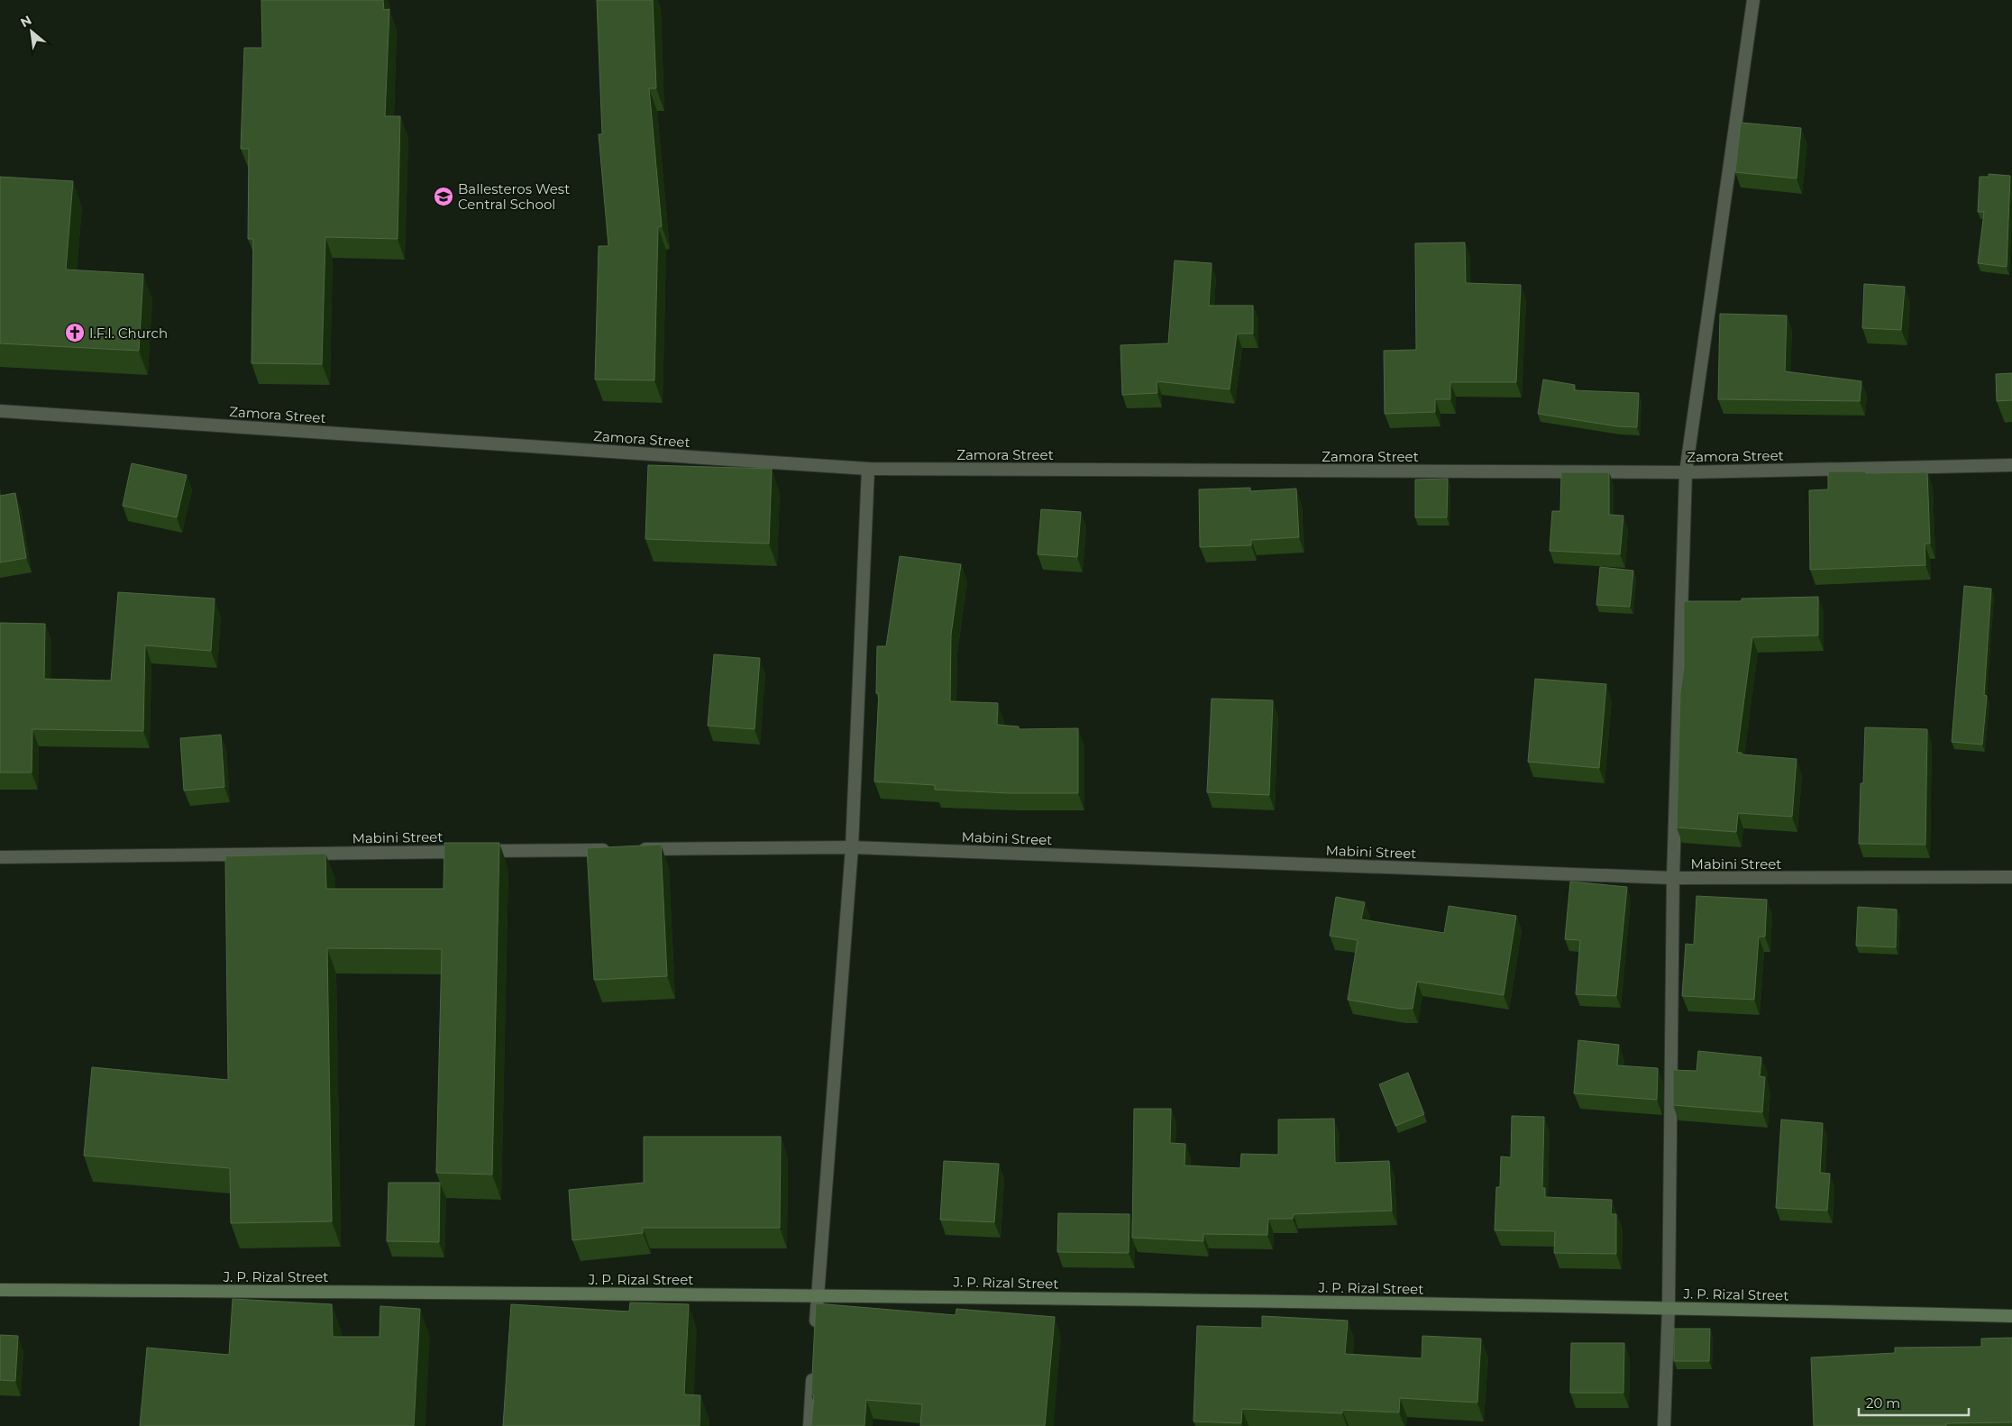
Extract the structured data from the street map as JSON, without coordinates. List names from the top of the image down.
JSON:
{
  "streets": {
    "main road": ["J. P. Rizal Street"],
    "street": ["Zamora Street", "Mabini Street"]
  },
  "places": {
    "school or university": ["Ballesteros West Central School"],
    "church": ["I.F.I. Church"]
  },
  "scale_bar": "20 m",
  "north": "top left"
}
